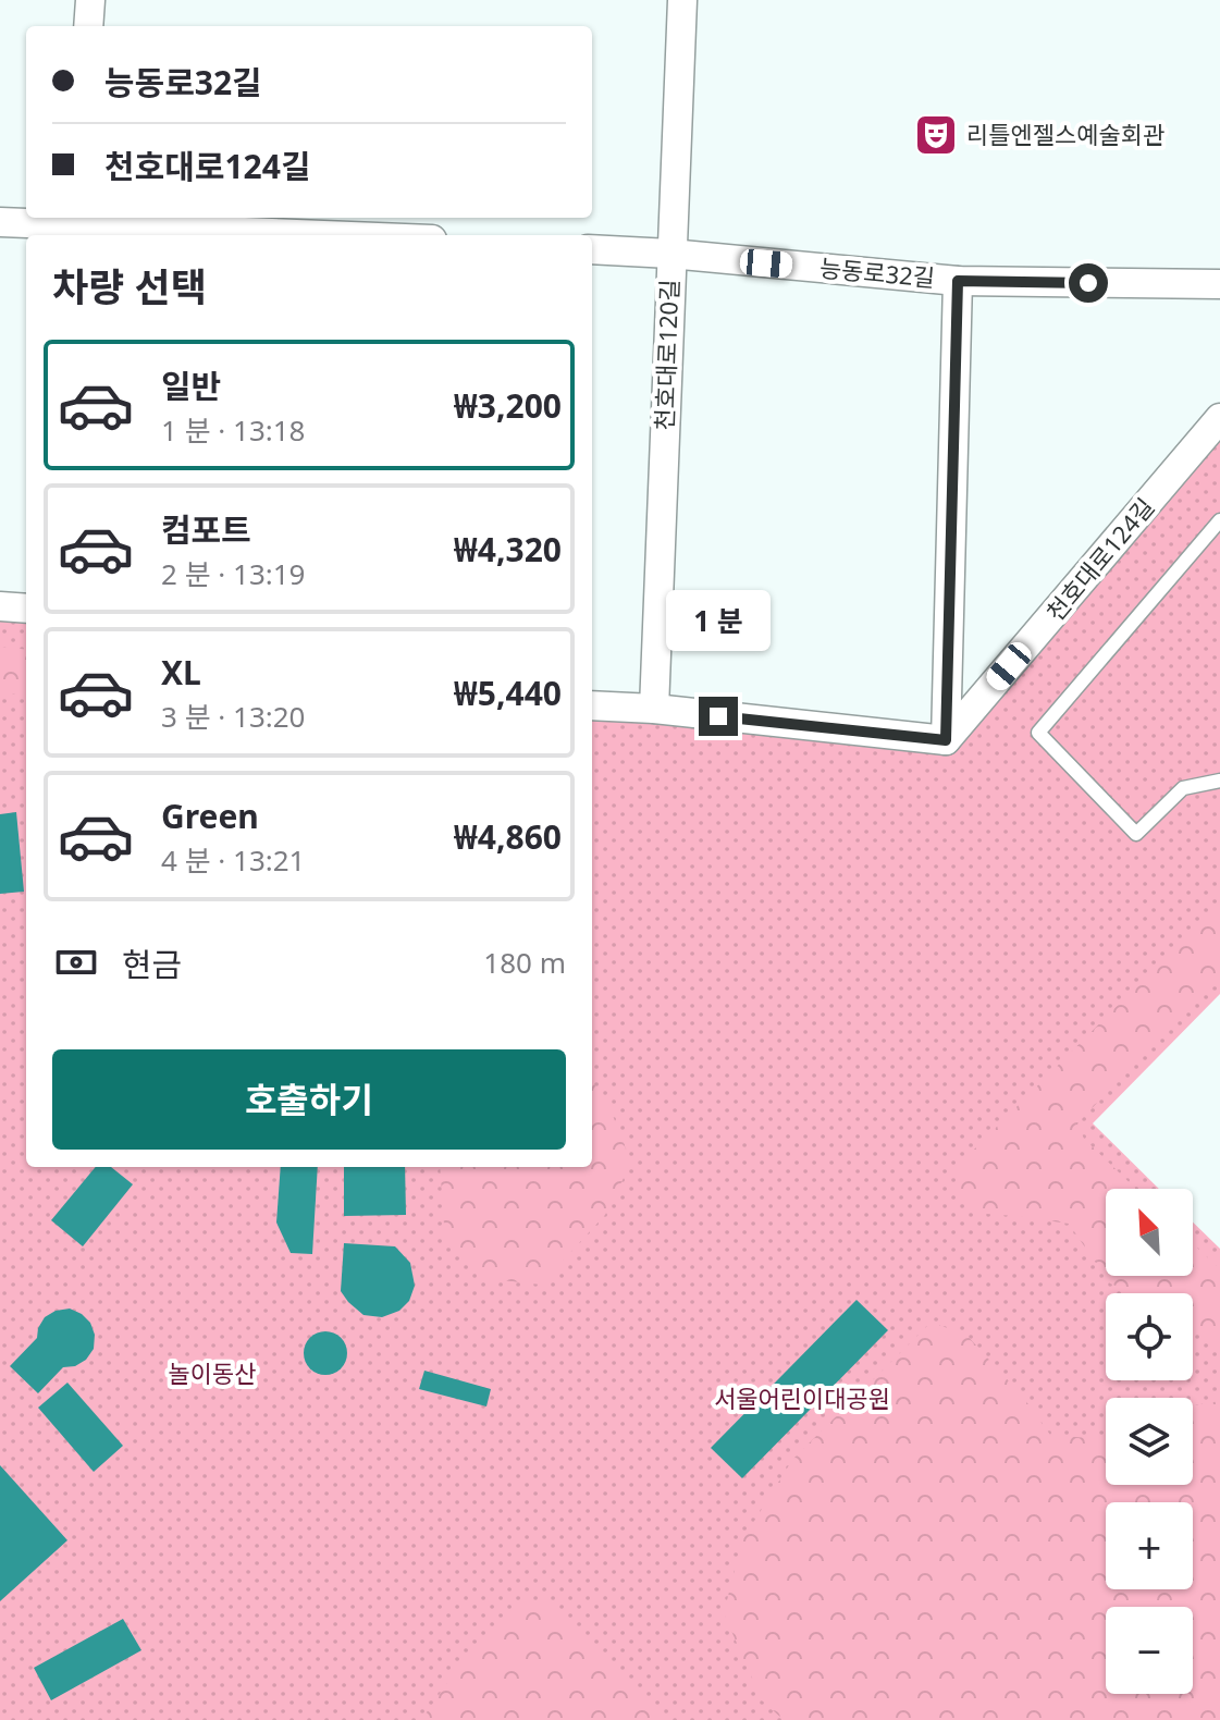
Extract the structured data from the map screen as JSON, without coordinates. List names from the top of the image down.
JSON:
{
  "streets": {
    "street": ["능동로32길", "천호대로120길", "천호대로124길"]
  },
  "crossings": [
    ["능동로32길", "천호대로120길"]
  ],
  "parks": ["놀이동산", "서울어린이대공원"],
  "places": {
    "theatre": ["리틀엔젤스예술회관"]
  },
  "north": "top left",
  "page": {
    "banner": ["능동로32길", "천호대로124길"],
    "heading": "차량 선택",
    "list": [
      {
        "name": "일반",
        "note": "1 분 · 13:18",
        "value": "₩3,200"
      },
      {
        "name": "컴포트",
        "note": "2 분 · 13:19",
        "value": "₩4,320"
      },
      {
        "name": "XL",
        "note": "3 분 · 13:20",
        "value": "₩5,440"
      },
      {
        "name": "Green",
        "note": "4 분 · 13:21",
        "value": "₩4,860"
      }
    ],
    "bubble": "1 분",
    "pay": ["현금", "180 m"],
    "buttons": "호출하기",
    "map_buttons": ["+", "−"]
  }
}
